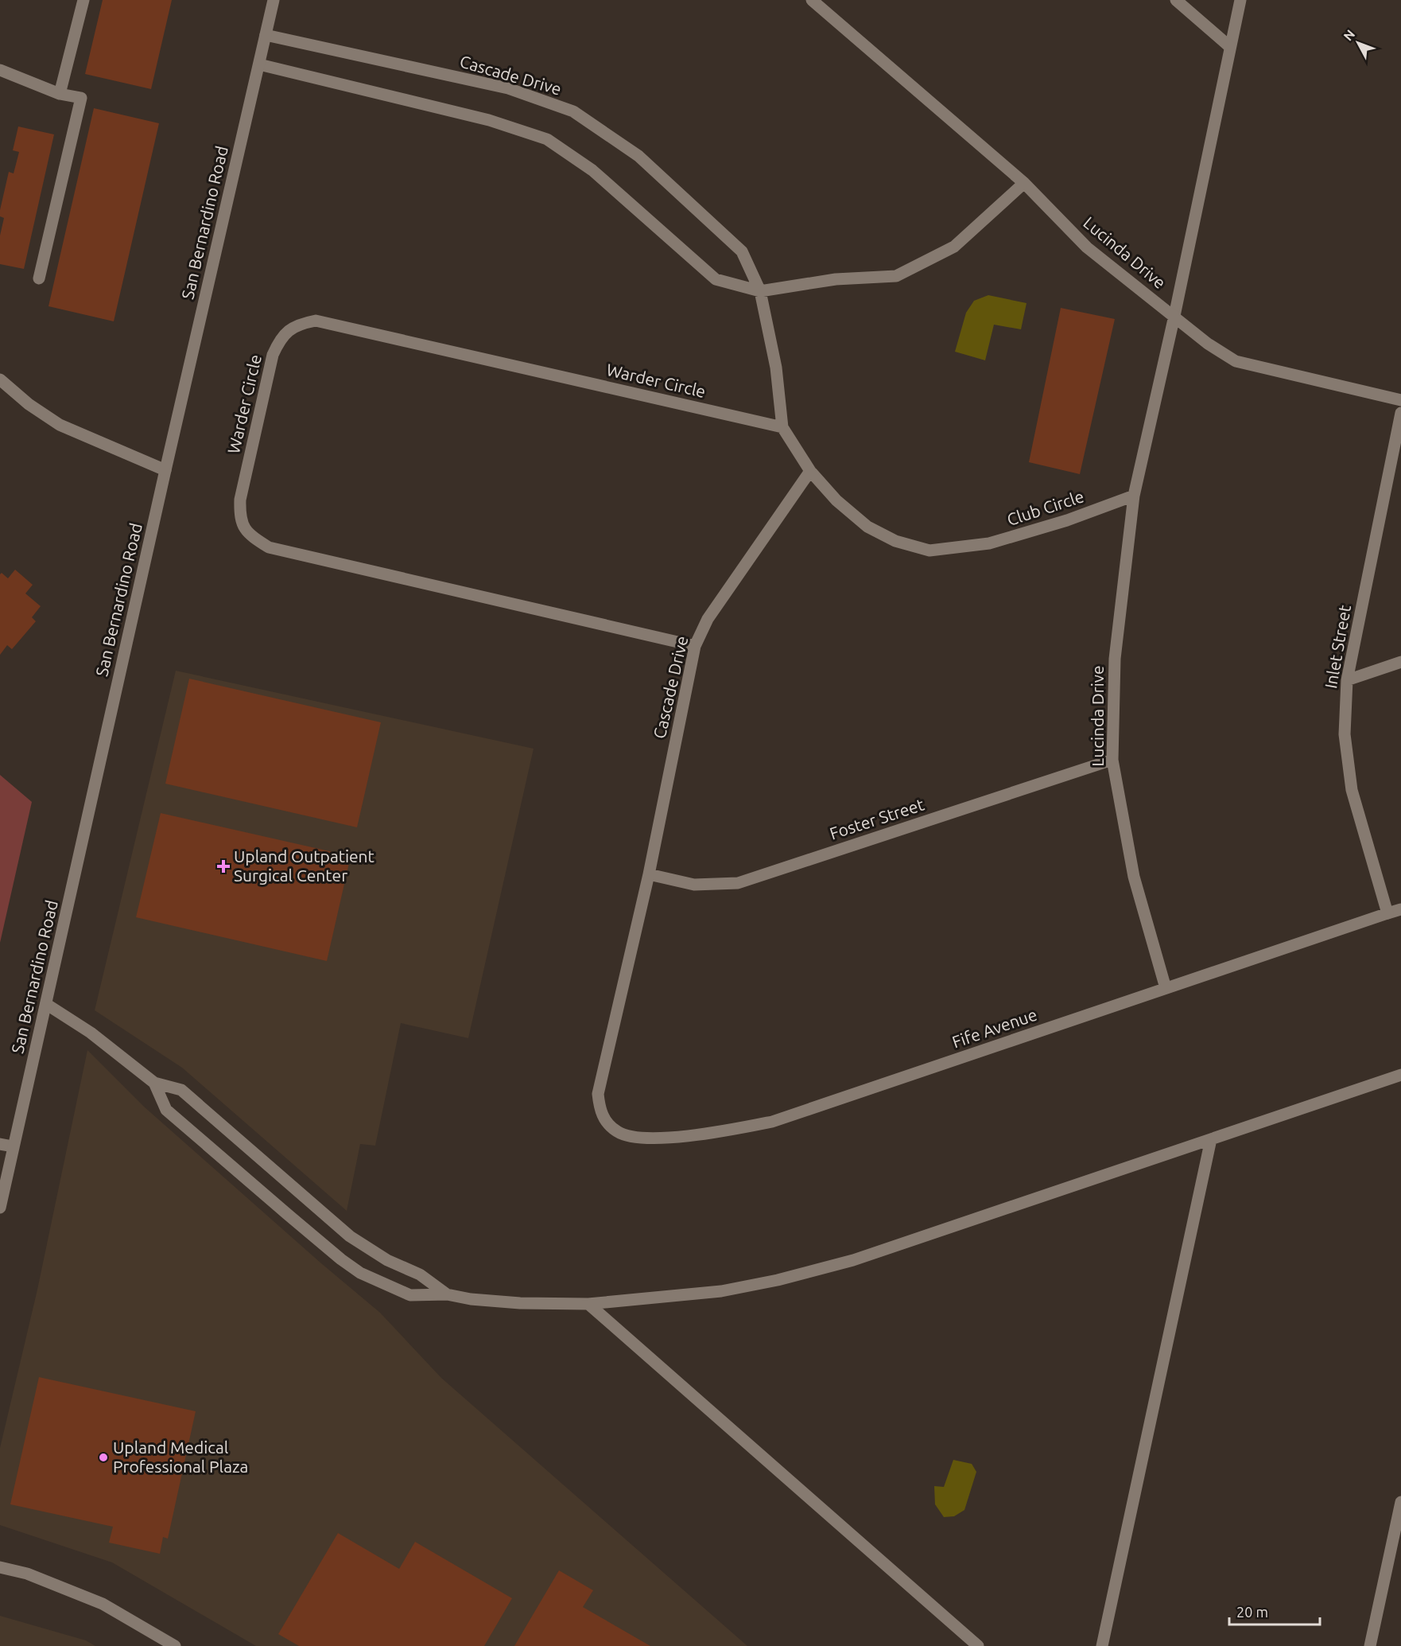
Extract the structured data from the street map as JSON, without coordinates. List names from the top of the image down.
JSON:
{
  "streets": {
    "street": [
      "Cascade Drive",
      "San Bernardino Road",
      "Lucinda Drive",
      "Warder Circle",
      "Club Circle",
      "Inlet Street",
      "Foster Street",
      "Fife Avenue"
    ]
  },
  "crossings": [
    ["Cascade Drive", "San Bernardino Road"],
    ["Cascade Drive", "Warder Circle"],
    ["Cascade Drive", "Club Circle"],
    ["Cascade Drive", "Foster Street"],
    ["Cascade Drive", "Fife Avenue"],
    ["Lucinda Drive", "Club Circle"],
    ["Lucinda Drive", "Foster Street"],
    ["Lucinda Drive", "Fife Avenue"],
    ["Inlet Street", "Fife Avenue"]
  ],
  "places": {
    "health": ["Upland Outpatient Surgical Center"],
    "other": ["Upland Medical Professional Plaza"]
  },
  "scale_bar": "20 m",
  "north": "top left"
}
